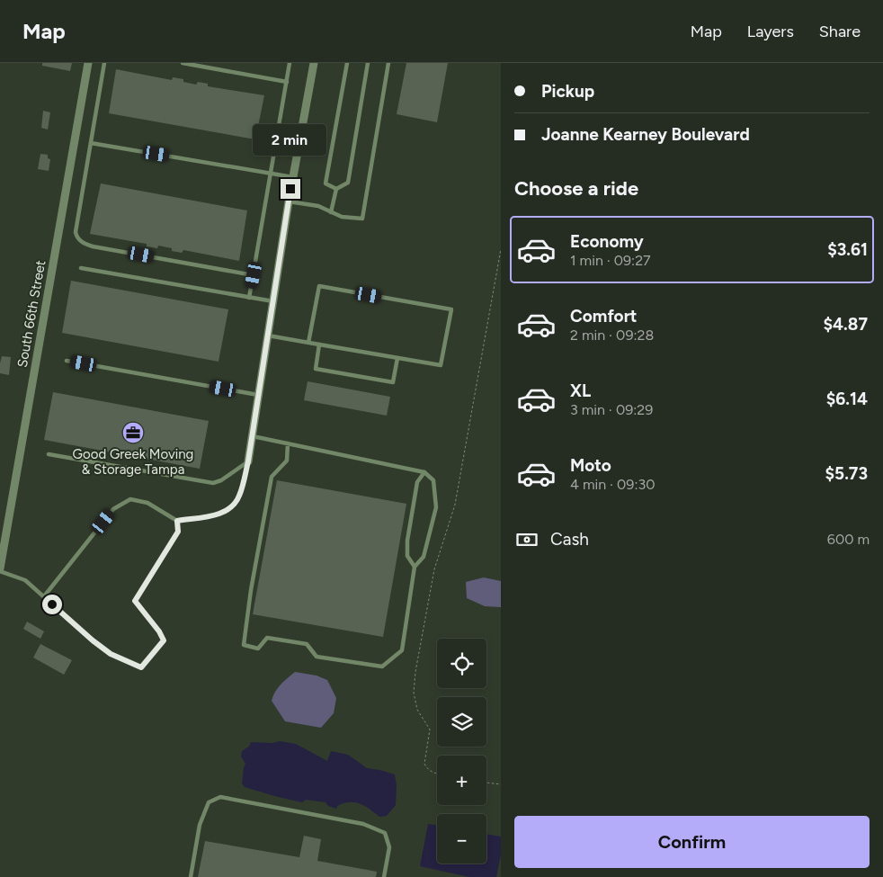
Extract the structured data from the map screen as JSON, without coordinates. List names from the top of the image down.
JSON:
{
  "streets": {
    "street": ["South 66th Street"]
  },
  "places": {
    "office": ["Good Greek Moving & Storage Tampa"]
  },
  "page": {
    "header": "Map",
    "nav": ["Map", "Layers", "Share"],
    "banner": ["Pickup", "Joanne Kearney Boulevard"],
    "bubble": "2 min",
    "heading": "Choose a ride",
    "list": [
      {
        "name": "Economy",
        "note": "1 min · 09:27",
        "value": "$3.61"
      },
      {
        "name": "Comfort",
        "note": "2 min · 09:28",
        "value": "$4.87"
      },
      {
        "name": "XL",
        "note": "3 min · 09:29",
        "value": "$6.14"
      },
      {
        "name": "Moto",
        "note": "4 min · 09:30",
        "value": "$5.73"
      }
    ],
    "pay": ["Cash", "600 m"],
    "map_buttons": ["+", "−"],
    "buttons": "Confirm"
  }
}
